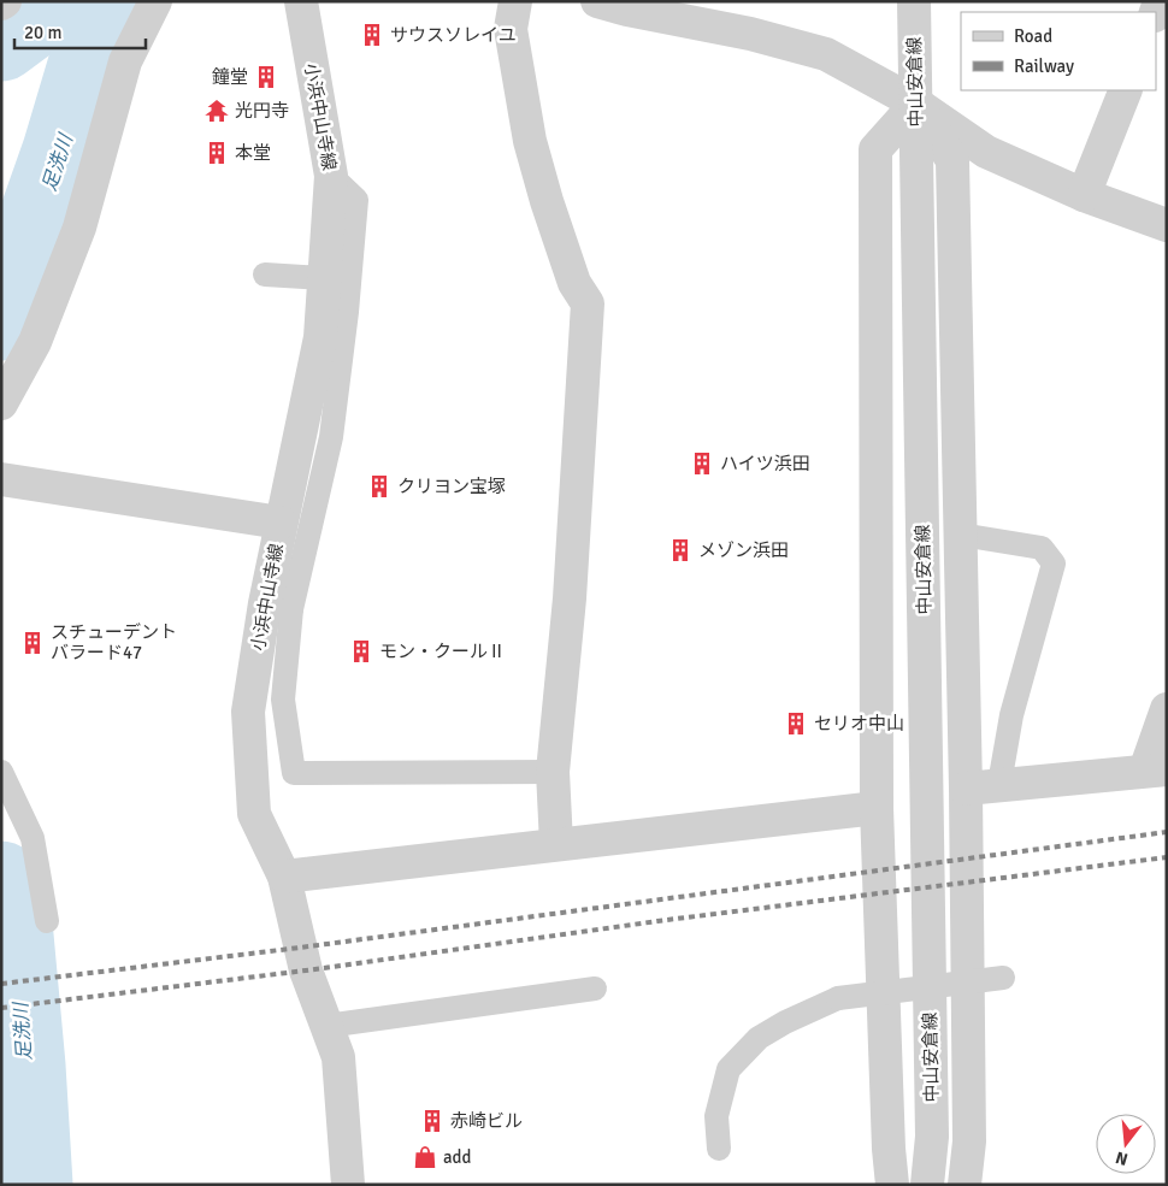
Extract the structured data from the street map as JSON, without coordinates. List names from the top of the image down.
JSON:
{
  "streets": {
    "street": ["中山安倉線", "小浜中山寺線"]
  },
  "water": ["足洗川"],
  "places": {
    "building": [
      "サウスソレイユ",
      "鐘堂",
      "本堂",
      "ハイツ浜田",
      "クリヨン宝塚",
      "メゾン浜田",
      "スチューデント バラード47",
      "モン・クールⅡ",
      "セリオ中山",
      "赤崎ビル"
    ],
    "temple": ["光円寺"],
    "shop": ["add"]
  },
  "legend": ["Road", "Railway"],
  "scale_bar": "20 m",
  "north": "bottom"
}
